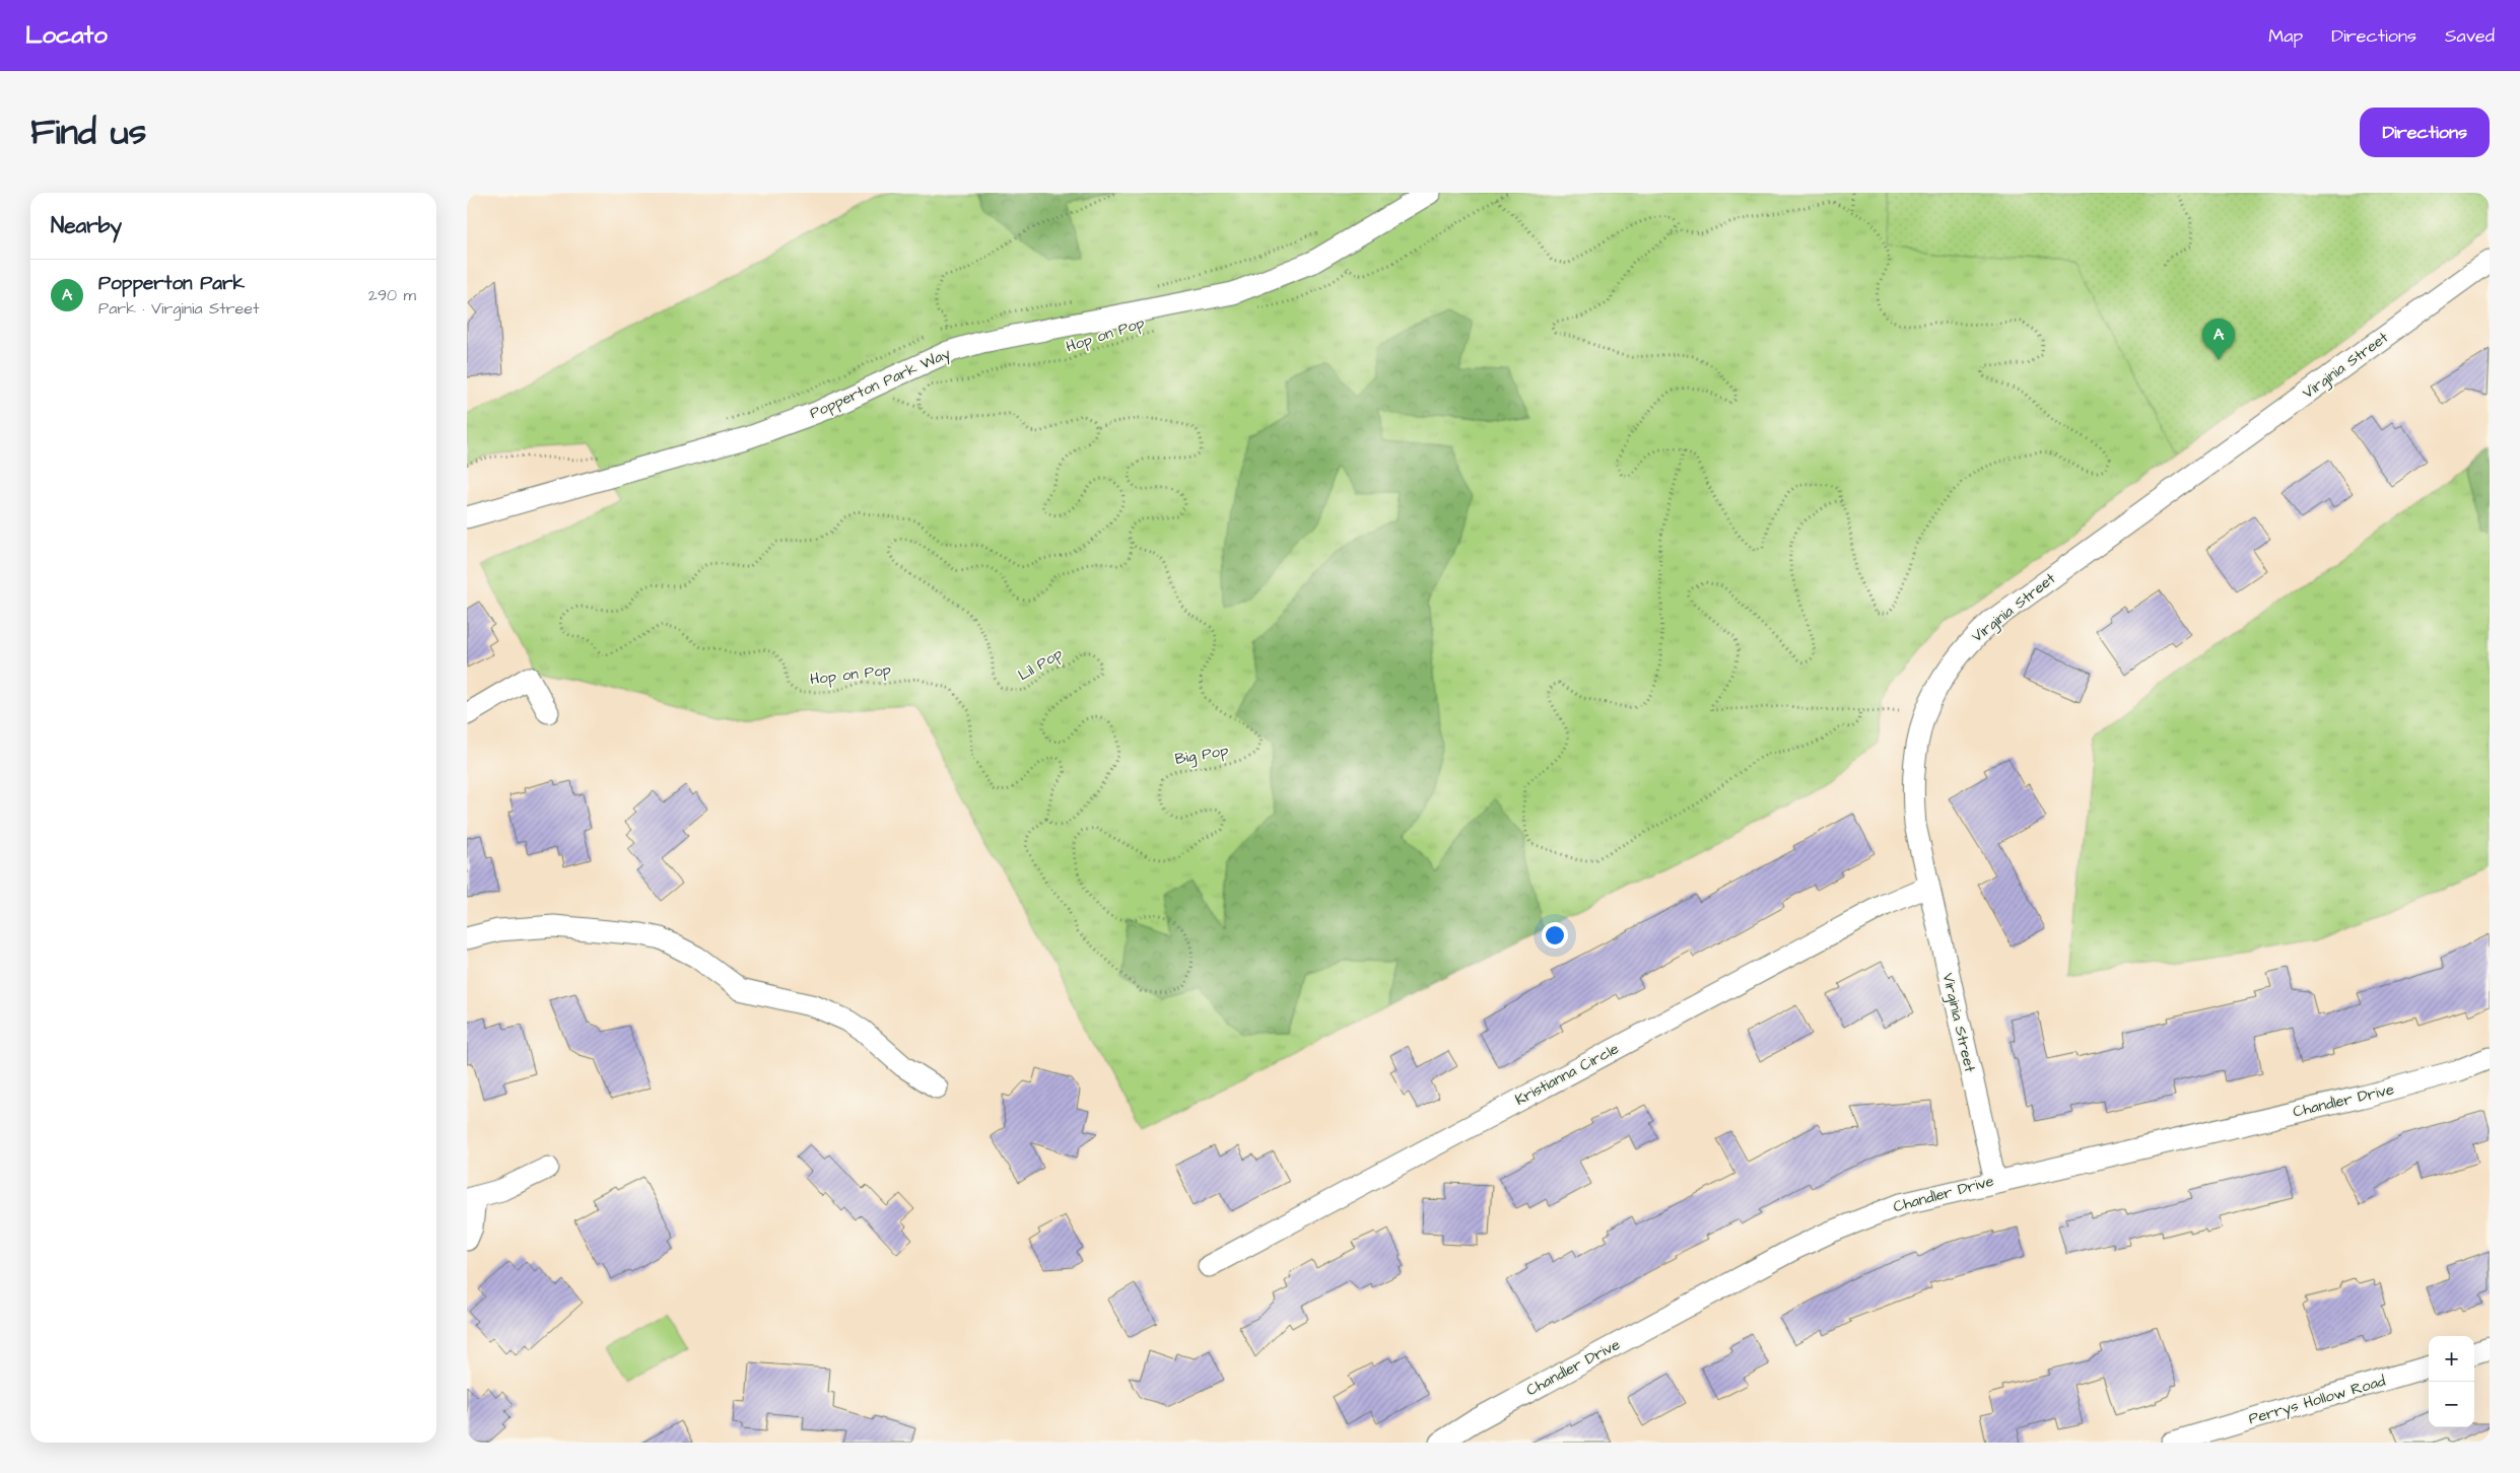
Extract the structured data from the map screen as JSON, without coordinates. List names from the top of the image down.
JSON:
{
  "streets": {
    "street": [
      "Virginia Street",
      "Popperton Park Way",
      "Kristianna Circle",
      "Chandler Drive",
      "Perrys Hollow Road"
    ],
    "path": ["Hop on Pop", "Lil Pop", "Big Pop"]
  },
  "crossings": [
    ["Hop on Pop", "Lil Pop"],
    ["Hop on Pop", "Big Pop"],
    ["Virginia Street", "Kristianna Circle"],
    ["Virginia Street", "Chandler Drive"],
    ["Lil Pop", "Big Pop"]
  ],
  "page": {
    "header": "Locato",
    "nav": ["Map", "Directions", "Saved"],
    "title": "Find us",
    "buttons": "Directions",
    "heading": "Nearby",
    "list": [
      {
        "mark": "A",
        "name": "Popperton Park",
        "note": "Park · Virginia Street",
        "value": "290 m"
      }
    ],
    "pins": "A",
    "map_buttons": ["+", "−"]
  }
}
